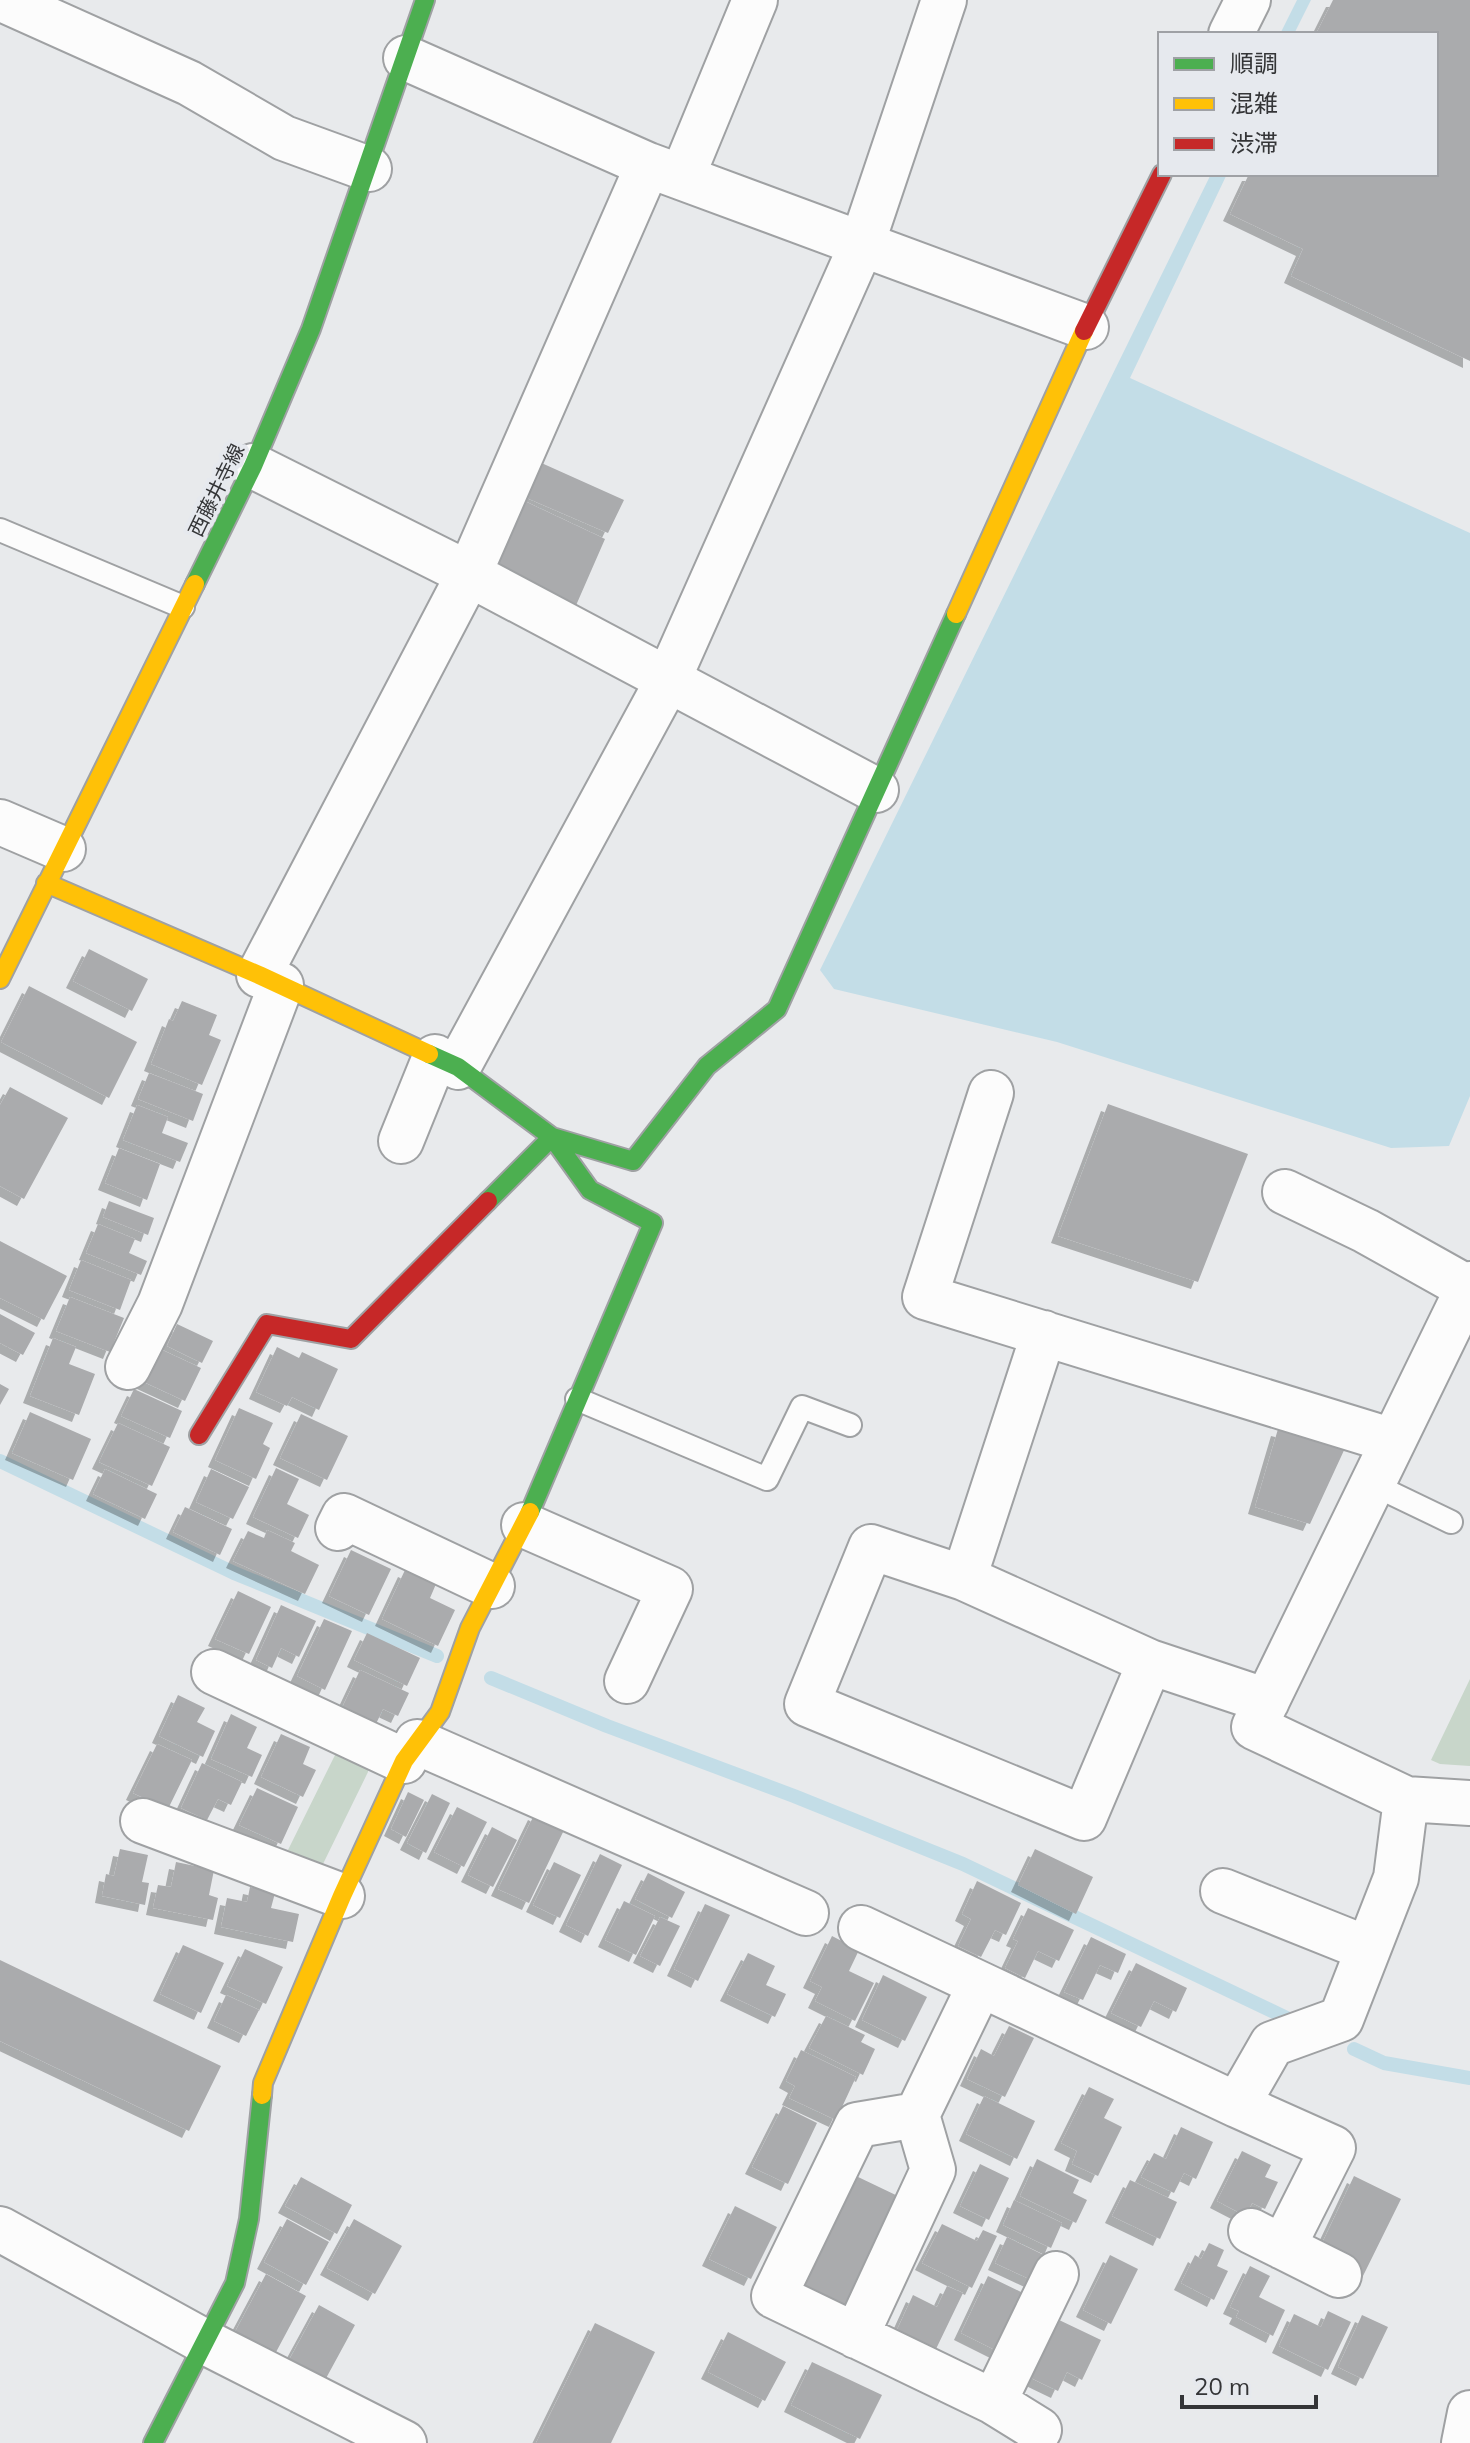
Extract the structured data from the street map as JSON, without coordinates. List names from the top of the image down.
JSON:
{
  "streets": {
    "street": ["西藤井寺線"]
  },
  "legend": ["順調", "混雑", "渋滞"],
  "scale_bar": "20 m"
}
